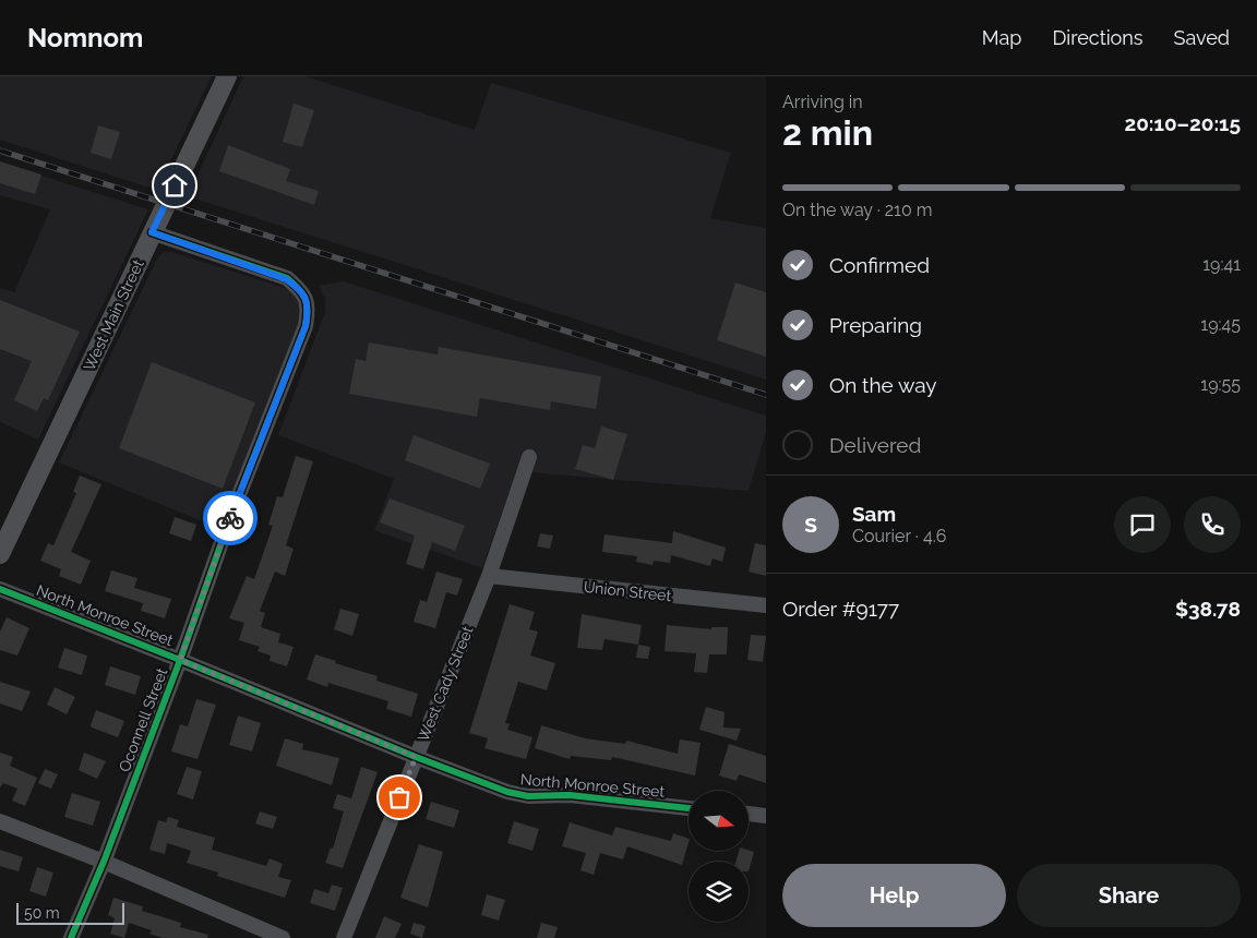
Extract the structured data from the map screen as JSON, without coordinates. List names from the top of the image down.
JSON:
{
  "streets": {
    "main road": ["West Main Street"],
    "street": [
      "Union Street",
      "North Monroe Street",
      "West Cady Street",
      "Oconnell Street"
    ]
  },
  "crossings": [
    ["West Main Street", "Oconnell Street"],
    ["Union Street", "West Cady Street"],
    ["North Monroe Street", "West Cady Street"],
    ["North Monroe Street", "Oconnell Street"]
  ],
  "scale_bar": "50 m",
  "north": "right",
  "page": {
    "header": "Nomnom",
    "nav": ["Map", "Directions", "Saved"],
    "heading": ["2 min", "Arriving in", "20:10–20:15"],
    "panel": [
      "Sam",
      "Courier · 4.6",
      "Order #9177",
      "$38.78"
    ],
    "bar": "On the way · 210 m",
    "list": [
      ["Confirmed", "19:41"],
      ["Preparing", "19:45"],
      ["On the way", "19:55"],
      "Delivered"
    ],
    "round": "S",
    "buttons": ["Help", "Share"],
    "scale": "50 m"
  }
}
